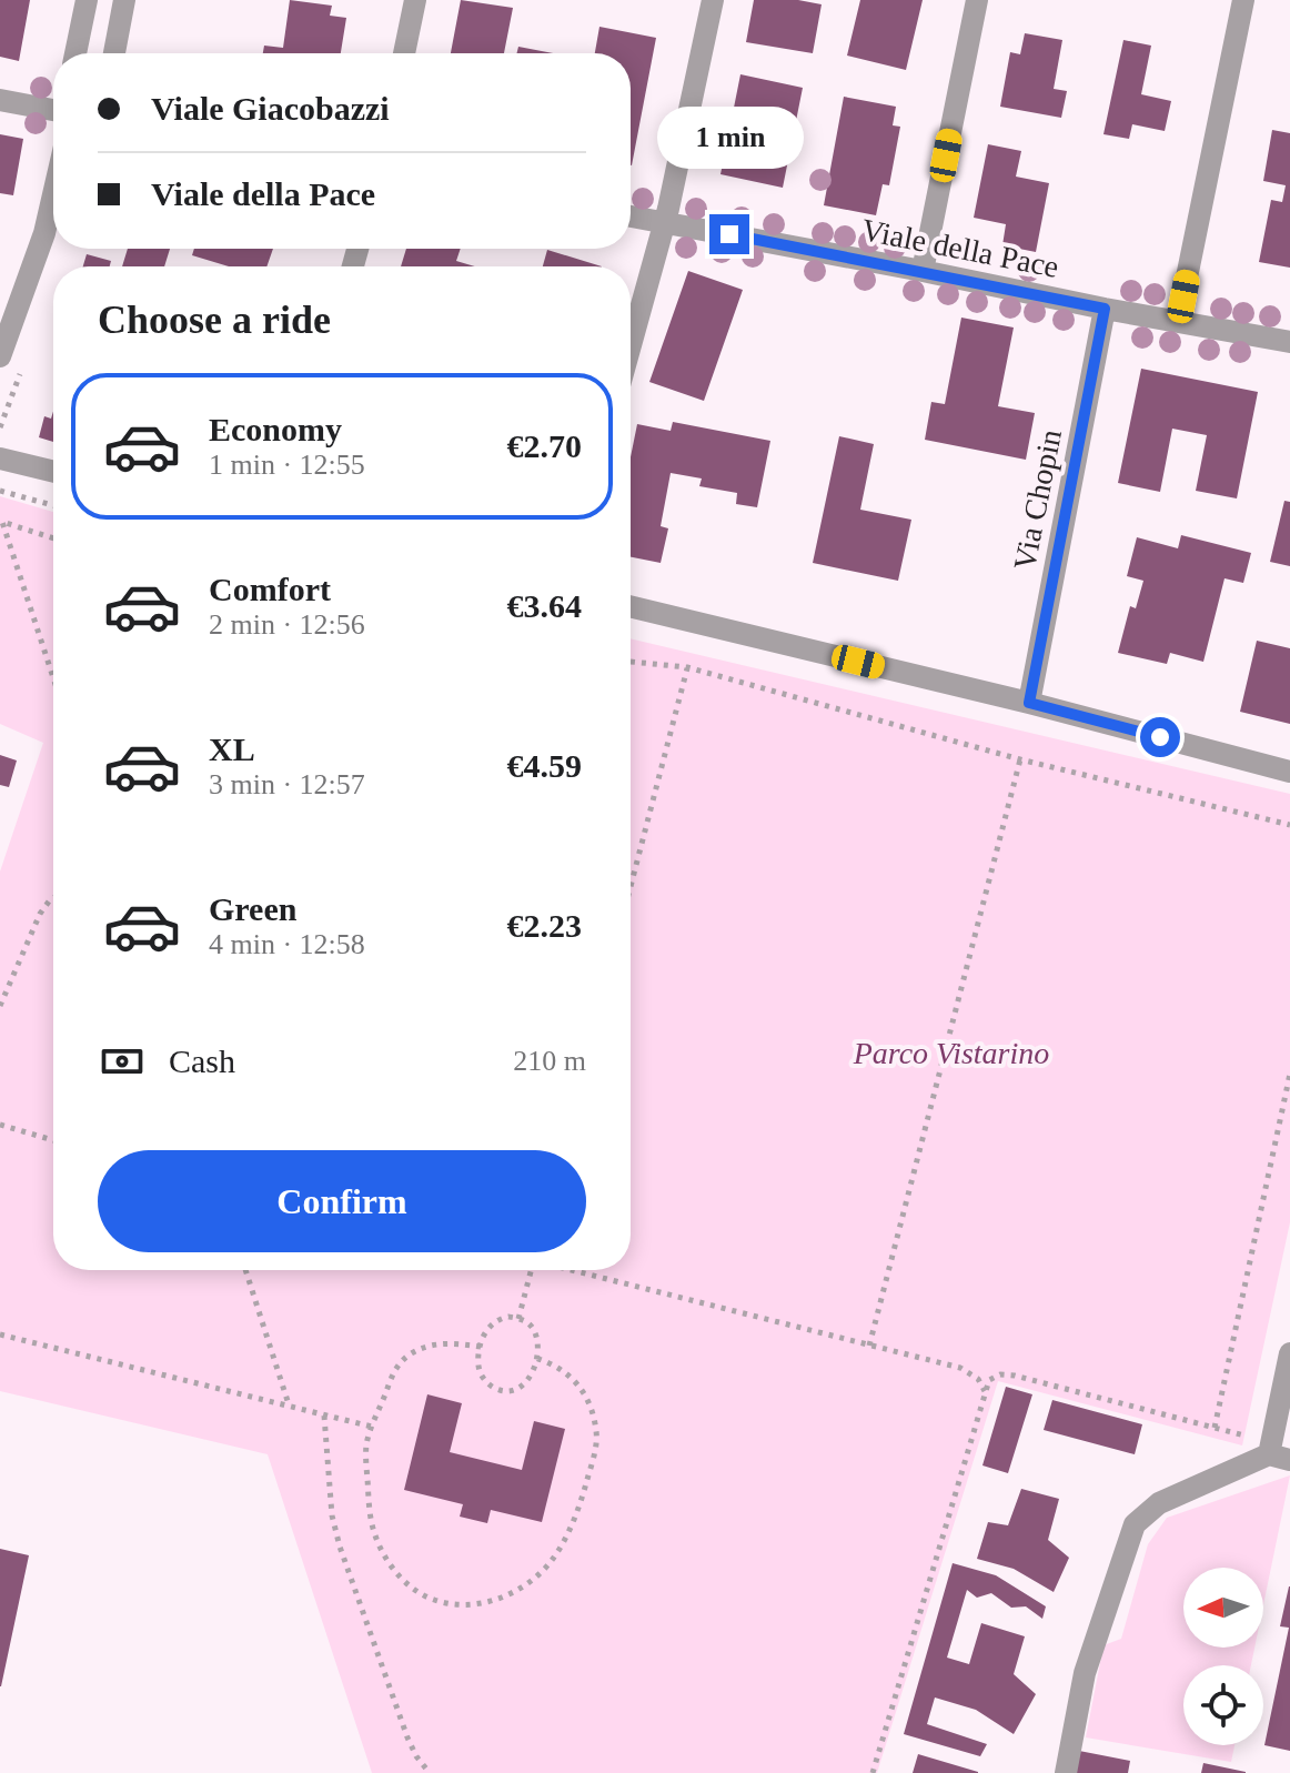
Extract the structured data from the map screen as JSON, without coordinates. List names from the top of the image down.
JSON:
{
  "streets": {
    "street": ["Viale della Pace", "Via Chopin"]
  },
  "crossings": [
    ["Viale della Pace", "Via Chopin"]
  ],
  "parks": ["Parco Vistarino"],
  "north": "left",
  "page": {
    "banner": ["Viale Giacobazzi", "Viale della Pace"],
    "bubble": "1 min",
    "heading": "Choose a ride",
    "list": [
      {
        "name": "Economy",
        "note": "1 min · 12:55",
        "value": "€2.70"
      },
      {
        "name": "Comfort",
        "note": "2 min · 12:56",
        "value": "€3.64"
      },
      {
        "name": "XL",
        "note": "3 min · 12:57",
        "value": "€4.59"
      },
      {
        "name": "Green",
        "note": "4 min · 12:58",
        "value": "€2.23"
      }
    ],
    "pay": ["Cash", "210 m"],
    "buttons": "Confirm"
  }
}
